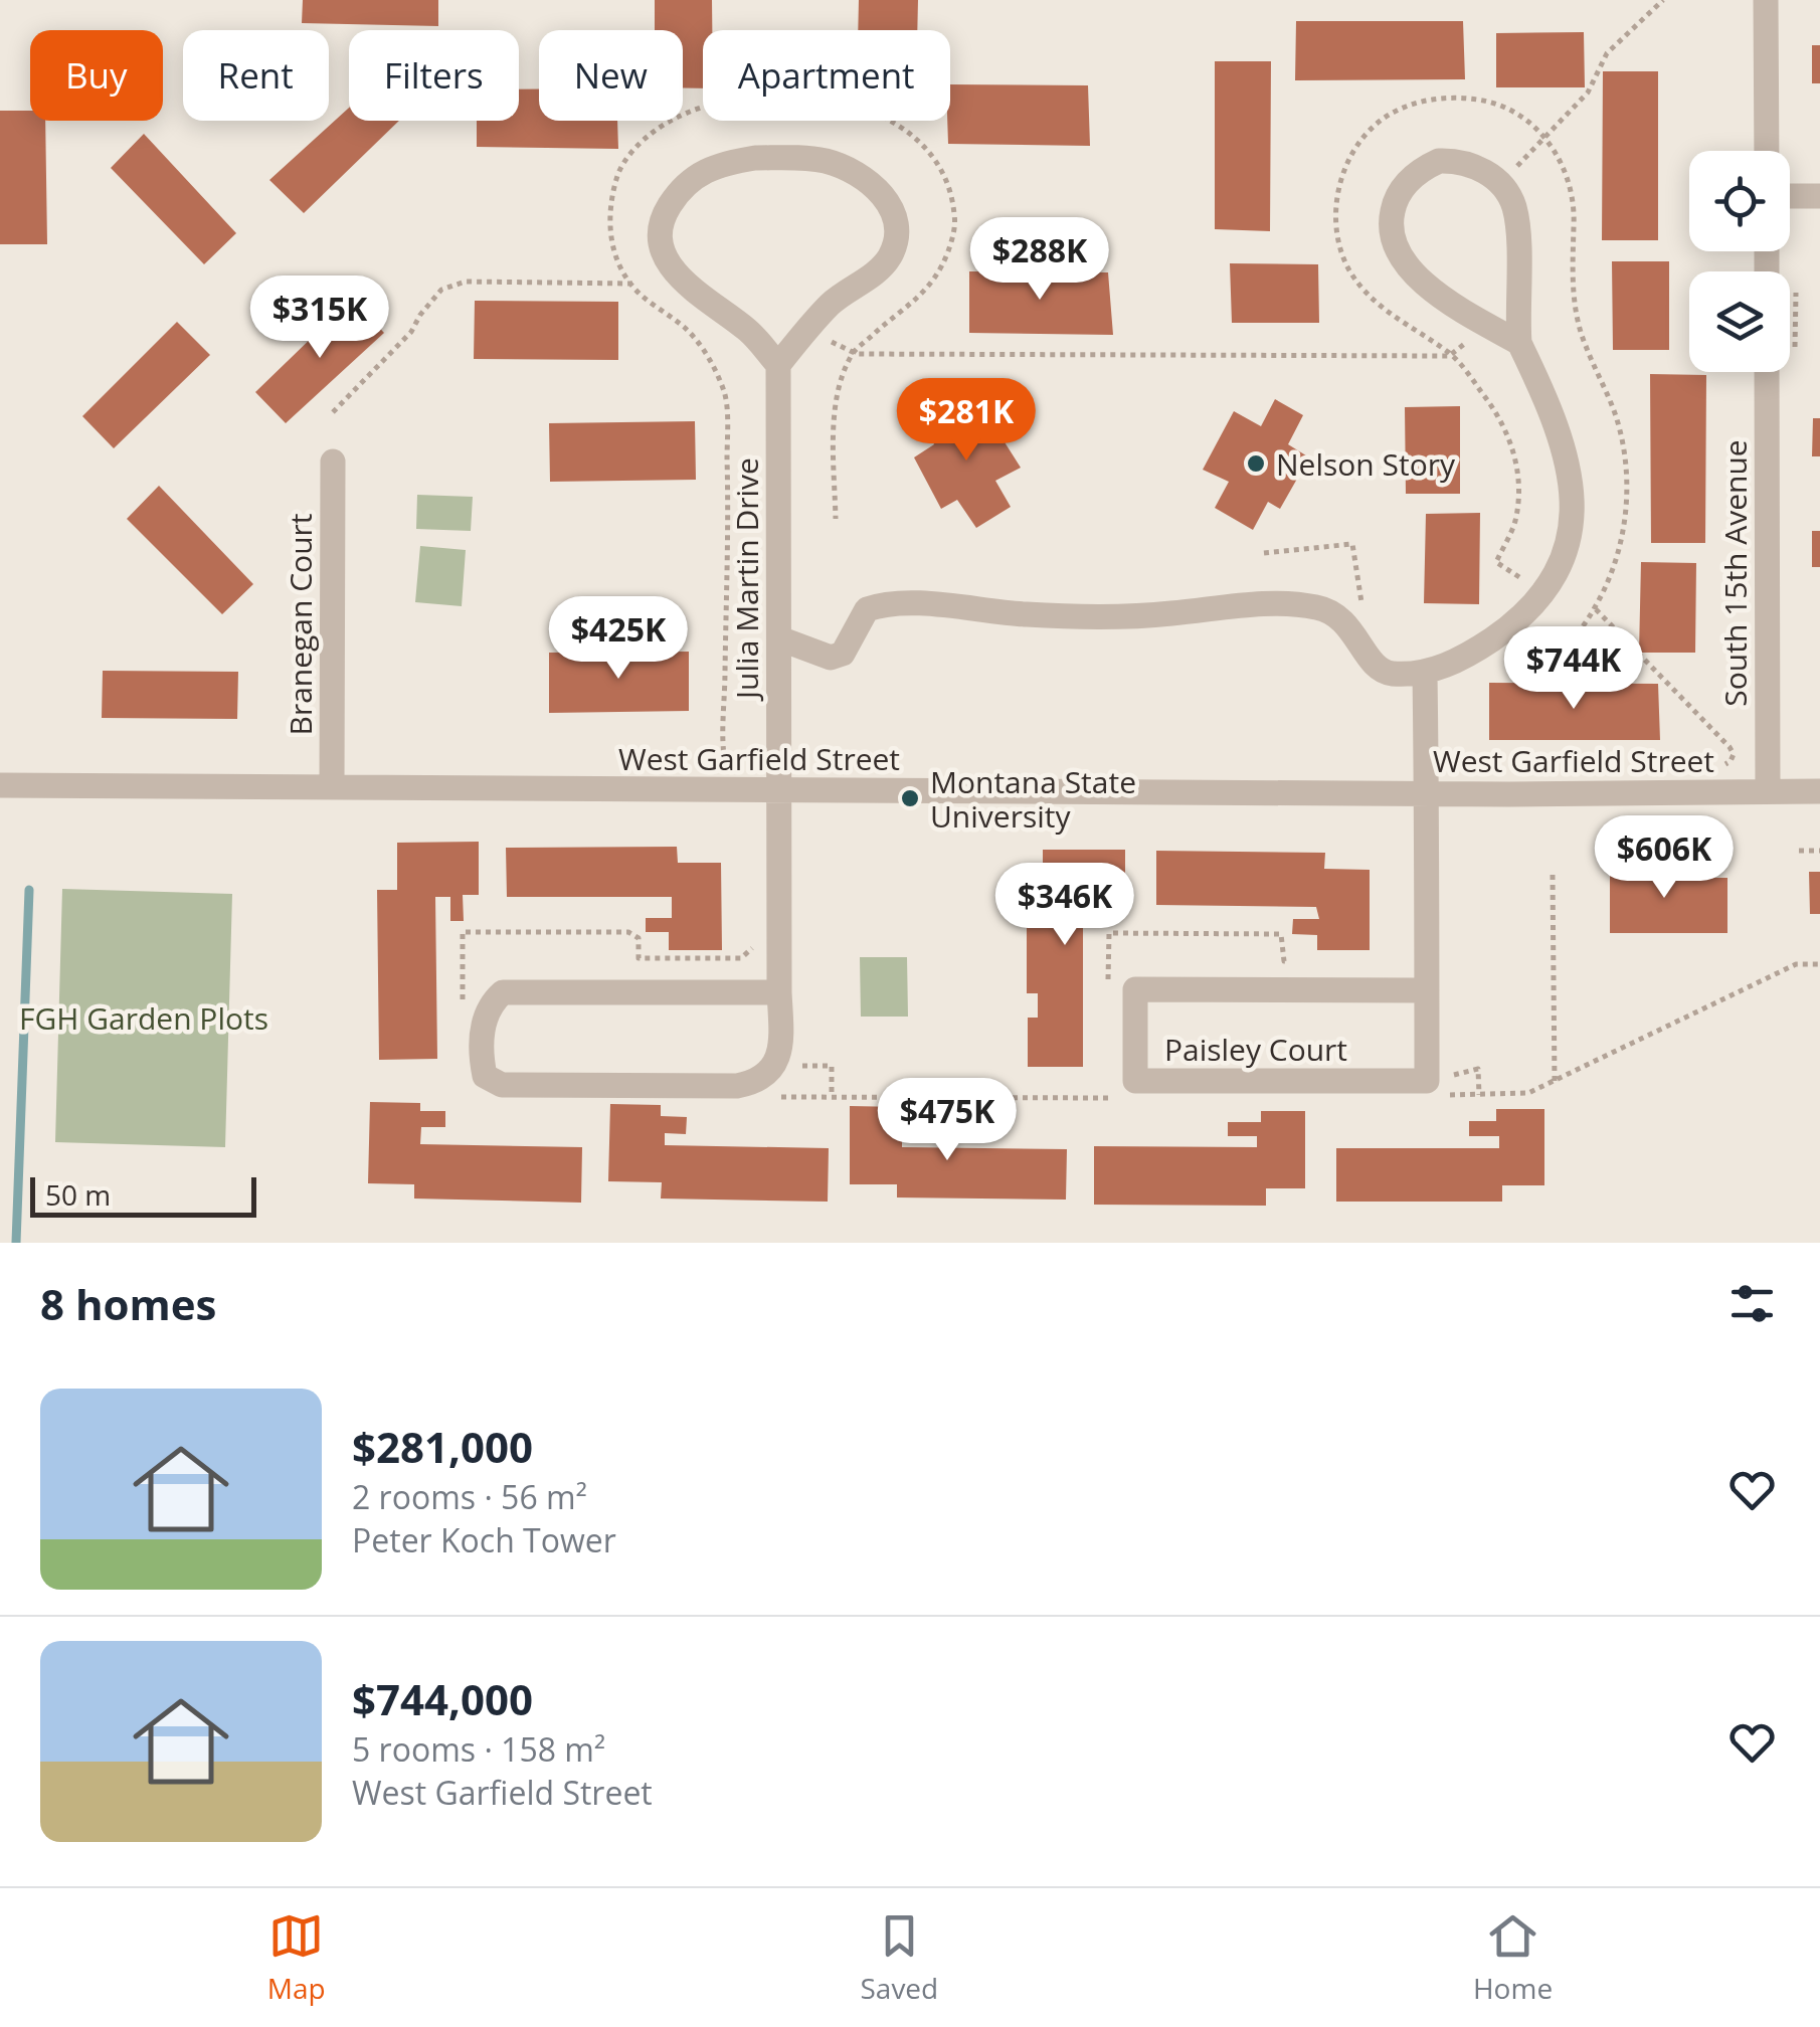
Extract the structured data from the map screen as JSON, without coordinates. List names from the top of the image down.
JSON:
{
  "streets": {
    "street": [
      "South 15th Avenue",
      "Julia Martin Drive",
      "Branegan Court",
      "West Garfield Street",
      "Paisley Court"
    ]
  },
  "crossings": [
    ["South 15th Avenue", "West Garfield Street"],
    ["Julia Martin Drive", "West Garfield Street"],
    ["Branegan Court", "West Garfield Street"]
  ],
  "parks": ["FGH Garden Plots"],
  "places": ["Nelson Story", "Montana State University"],
  "scale_bar": "50 m",
  "page": {
    "chip": [
      "Buy",
      "Rent",
      "Filters",
      "New",
      "Apartment"
    ],
    "price": [
      "$288K",
      "$315K",
      "$281K",
      "$425K",
      "$744K",
      "$606K",
      "$346K",
      "$475K"
    ],
    "scale": "50 m",
    "heading": "8 homes",
    "list": [
      {
        "name": "$281,000",
        "note": "2 rooms · 56 m² · Peter Koch Tower"
      },
      {
        "name": "$744,000",
        "note": "5 rooms · 158 m² · West Garfield Street"
      }
    ],
    "tabs": ["Map", "Saved", "Home"]
  }
}
